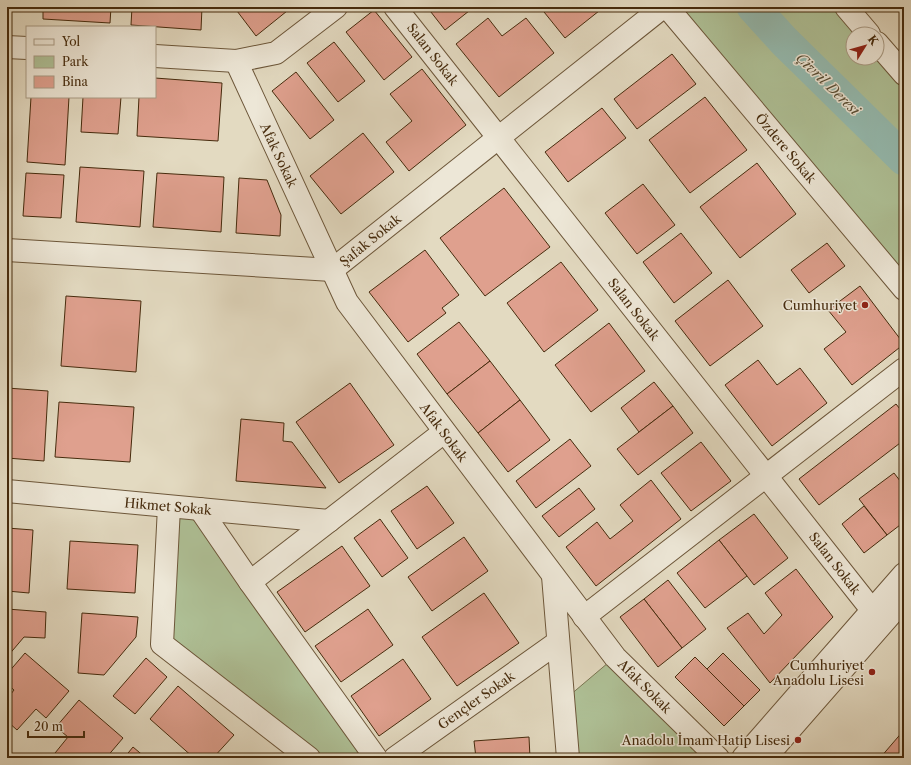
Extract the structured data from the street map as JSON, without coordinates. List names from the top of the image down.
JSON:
{
  "streets": {
    "street": [
      "Salan Sokak",
      "Özdere Sokak",
      "Afak Sokak",
      "Şafak Sokak",
      "Hikmet Sokak",
      "Gençler Sokak"
    ]
  },
  "crossings": [
    ["Salan Sokak", "Şafak Sokak"],
    ["Afak Sokak", "Şafak Sokak"]
  ],
  "water": ["Çivril Deresi"],
  "places": ["Cumhuriyet", "Cumhuriyet Anadolu Lisesi", "Anadolu İmam Hatip Lisesi"],
  "legend": ["Yol", "Park", "Bina"],
  "scale_bar": "20 m",
  "north": "top right"
}
